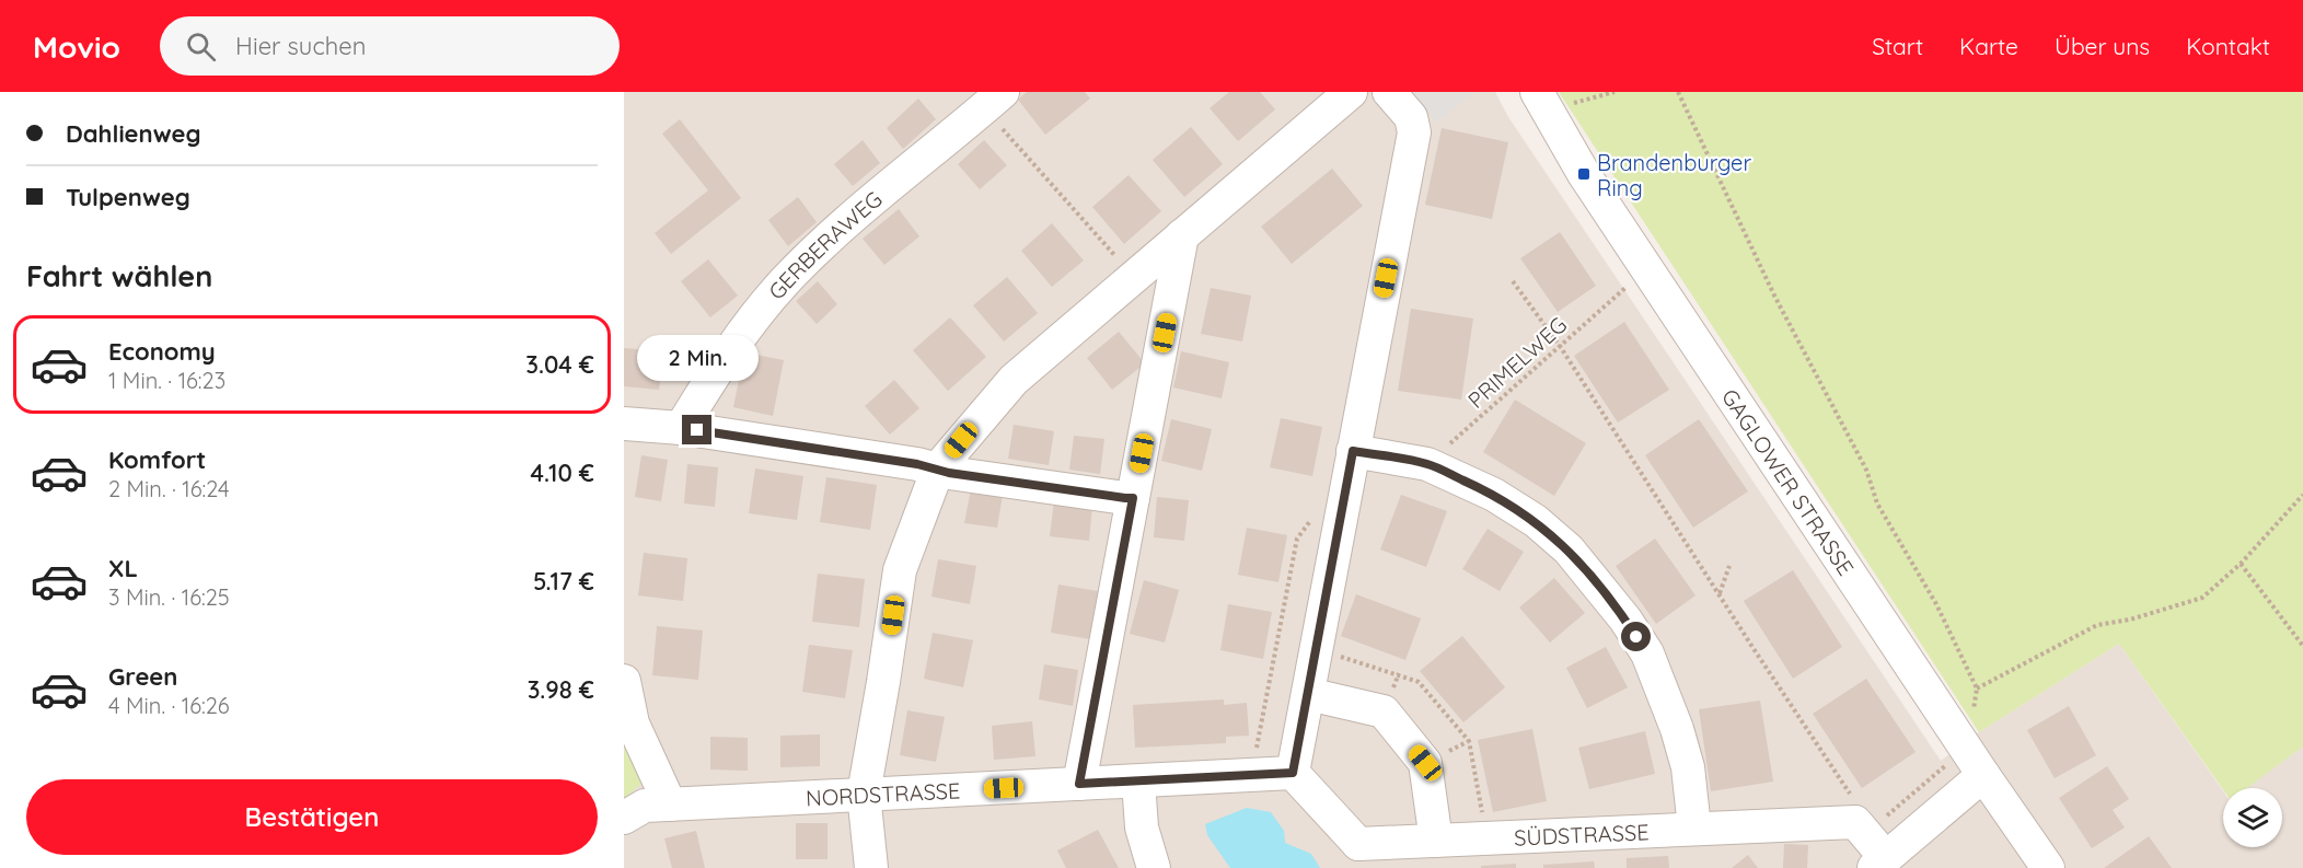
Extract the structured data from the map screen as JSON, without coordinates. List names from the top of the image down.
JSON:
{
  "streets": {
    "street": [
      "GERBERAWEG",
      "GAGLOWER STRASSE",
      "NORDSTRASSE",
      "SÜDSTRASSE"
    ],
    "path": ["PRIMELWEG"]
  },
  "crossings": [
    ["NORDSTRASSE", "SÜDSTRASSE"]
  ],
  "places": {
    "transit": ["Brandenburger Ring"]
  },
  "page": {
    "header": "Movio",
    "search": "Hier suchen",
    "nav": [
      "Start",
      "Karte",
      "Über uns",
      "Kontakt"
    ],
    "banner": ["Dahlienweg", "Tulpenweg"],
    "heading": "Fahrt wählen",
    "list": [
      {
        "name": "Economy",
        "note": "1 Min. · 16:23",
        "value": "3.04 €"
      },
      {
        "name": "Komfort",
        "note": "2 Min. · 16:24",
        "value": "4.10 €"
      },
      {
        "name": "XL",
        "note": "3 Min. · 16:25",
        "value": "5.17 €"
      },
      {
        "name": "Green",
        "note": "4 Min. · 16:26",
        "value": "3.98 €"
      }
    ],
    "bubble": "2 Min.",
    "buttons": "Bestätigen"
  }
}
